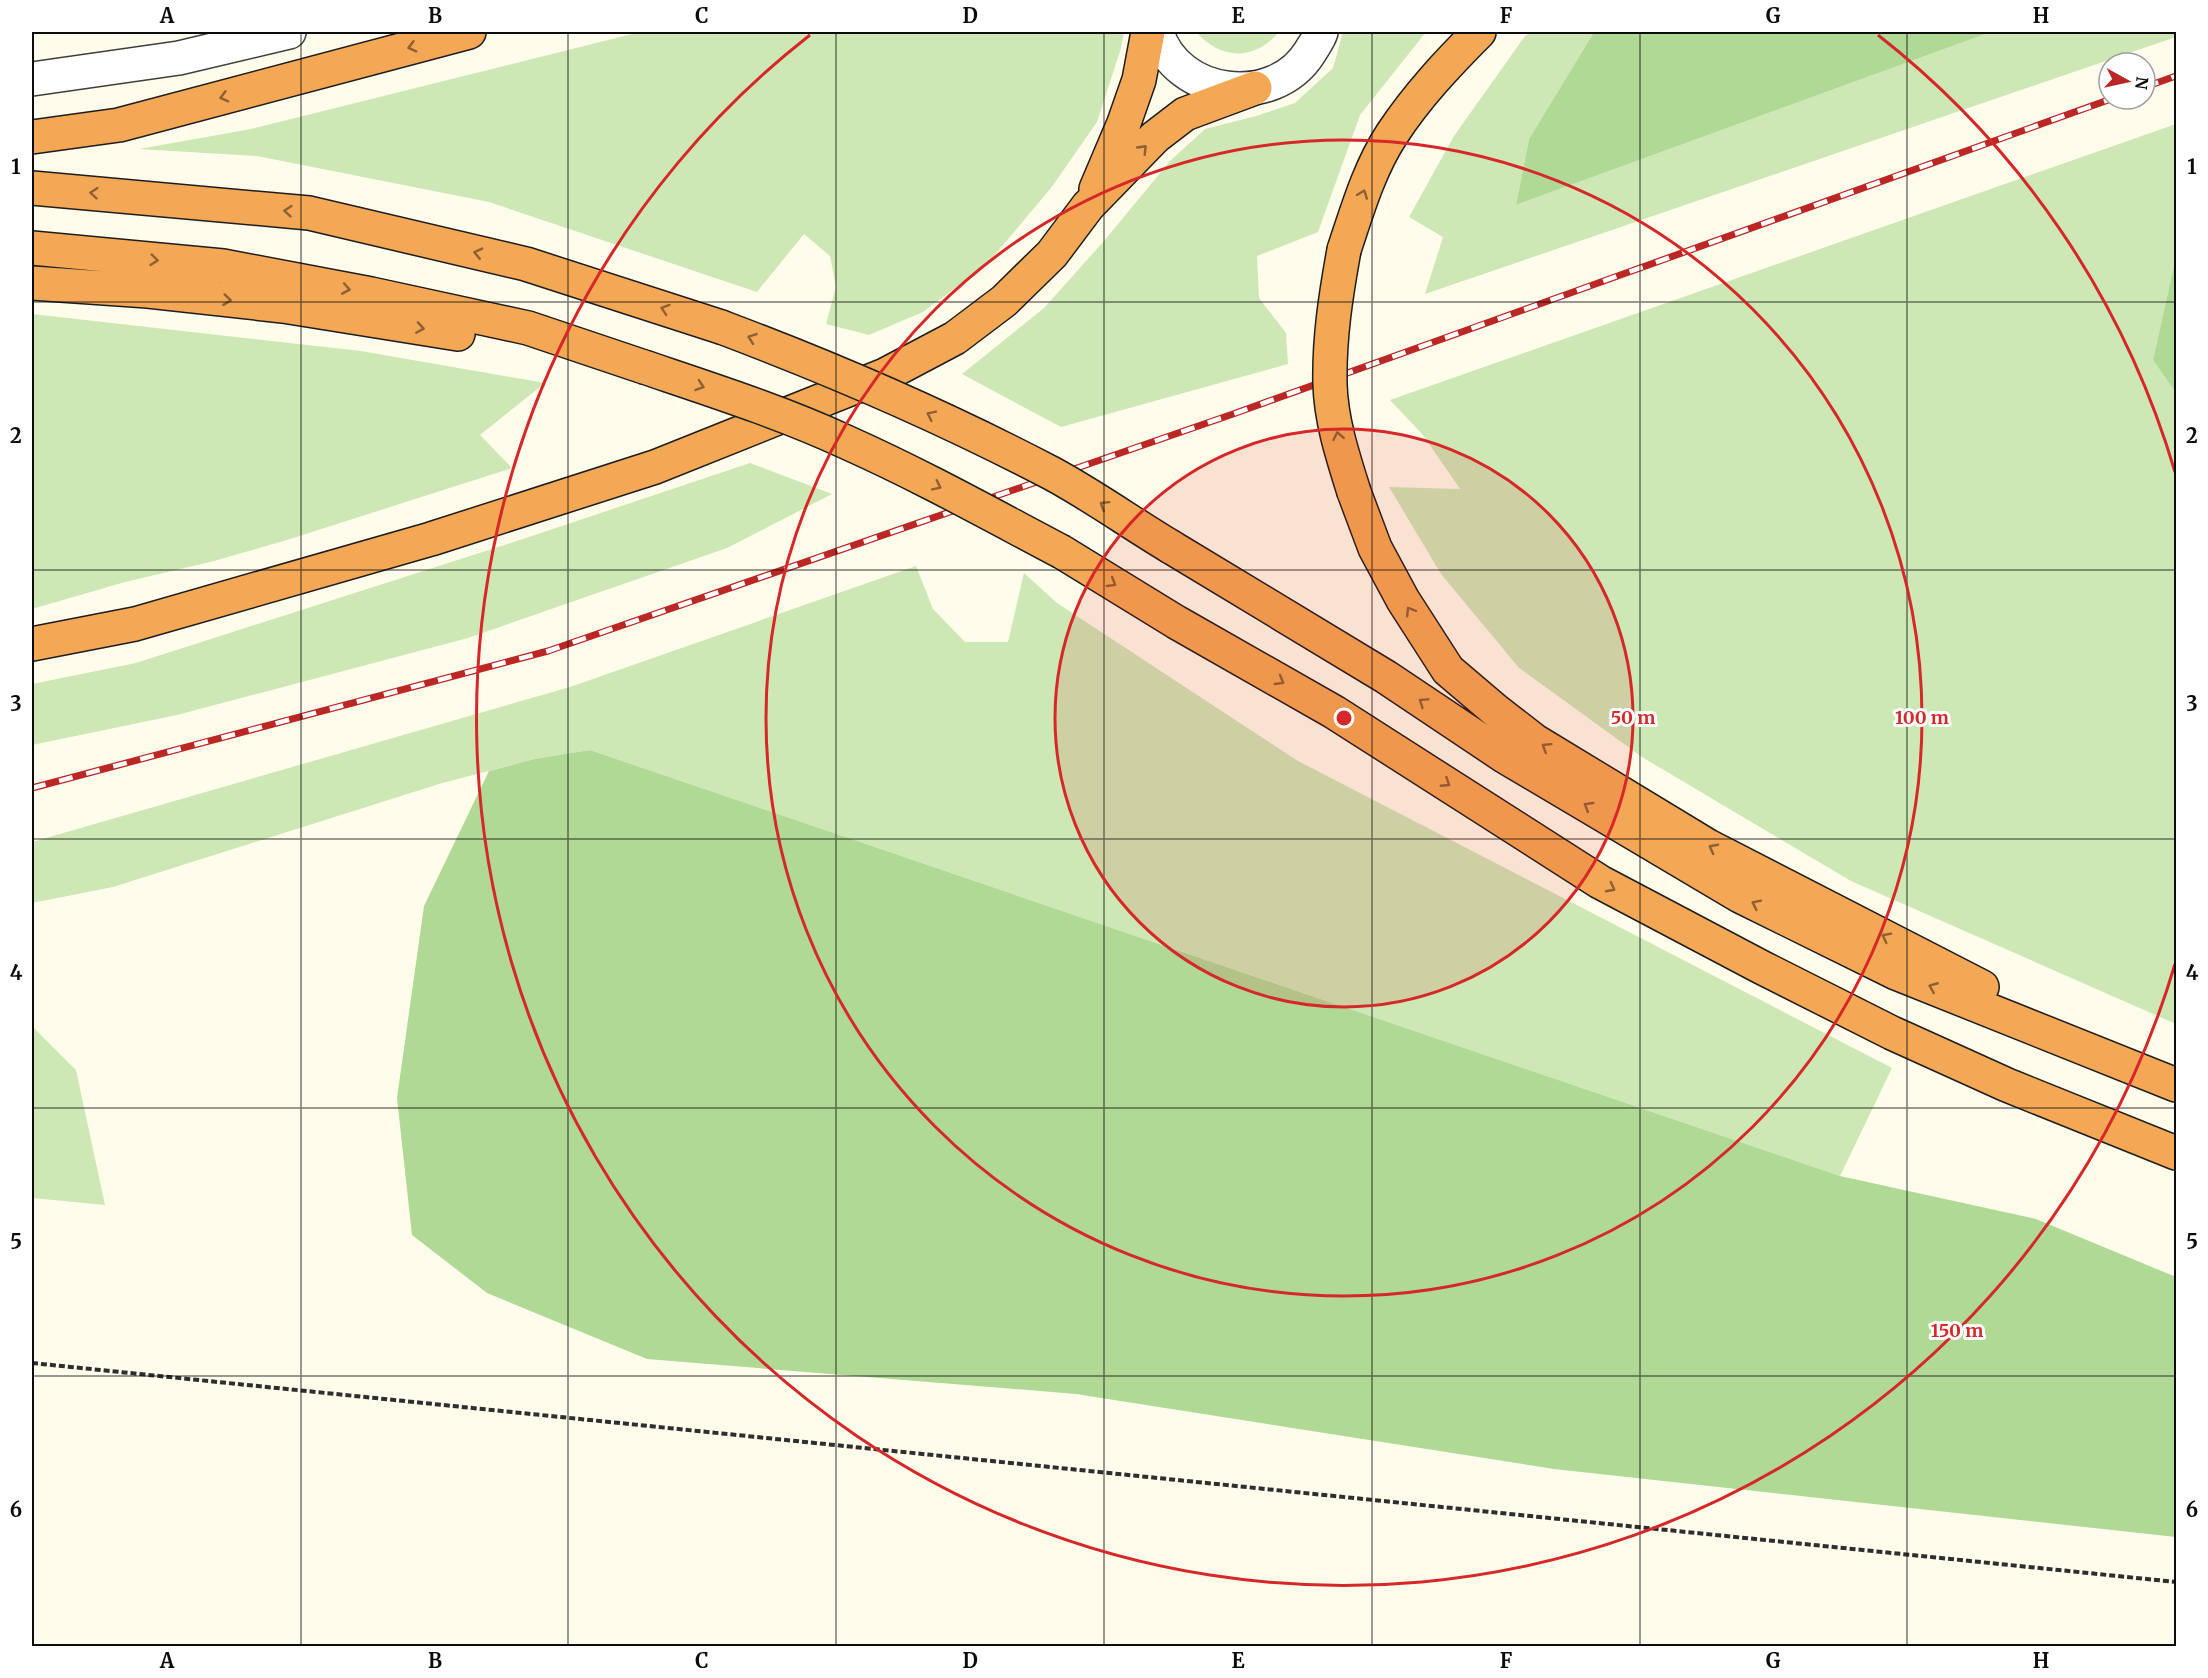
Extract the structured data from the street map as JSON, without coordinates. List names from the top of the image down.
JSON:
{
  "north": "right",
  "grid": {
    "columns": [
      "A",
      "B",
      "C",
      "D",
      "E",
      "F",
      "G",
      "H"
    ],
    "rows": [
      "1",
      "2",
      "3",
      "4",
      "5",
      "6"
    ]
  },
  "rings": ["50 m", "100 m", "150 m"]
}
